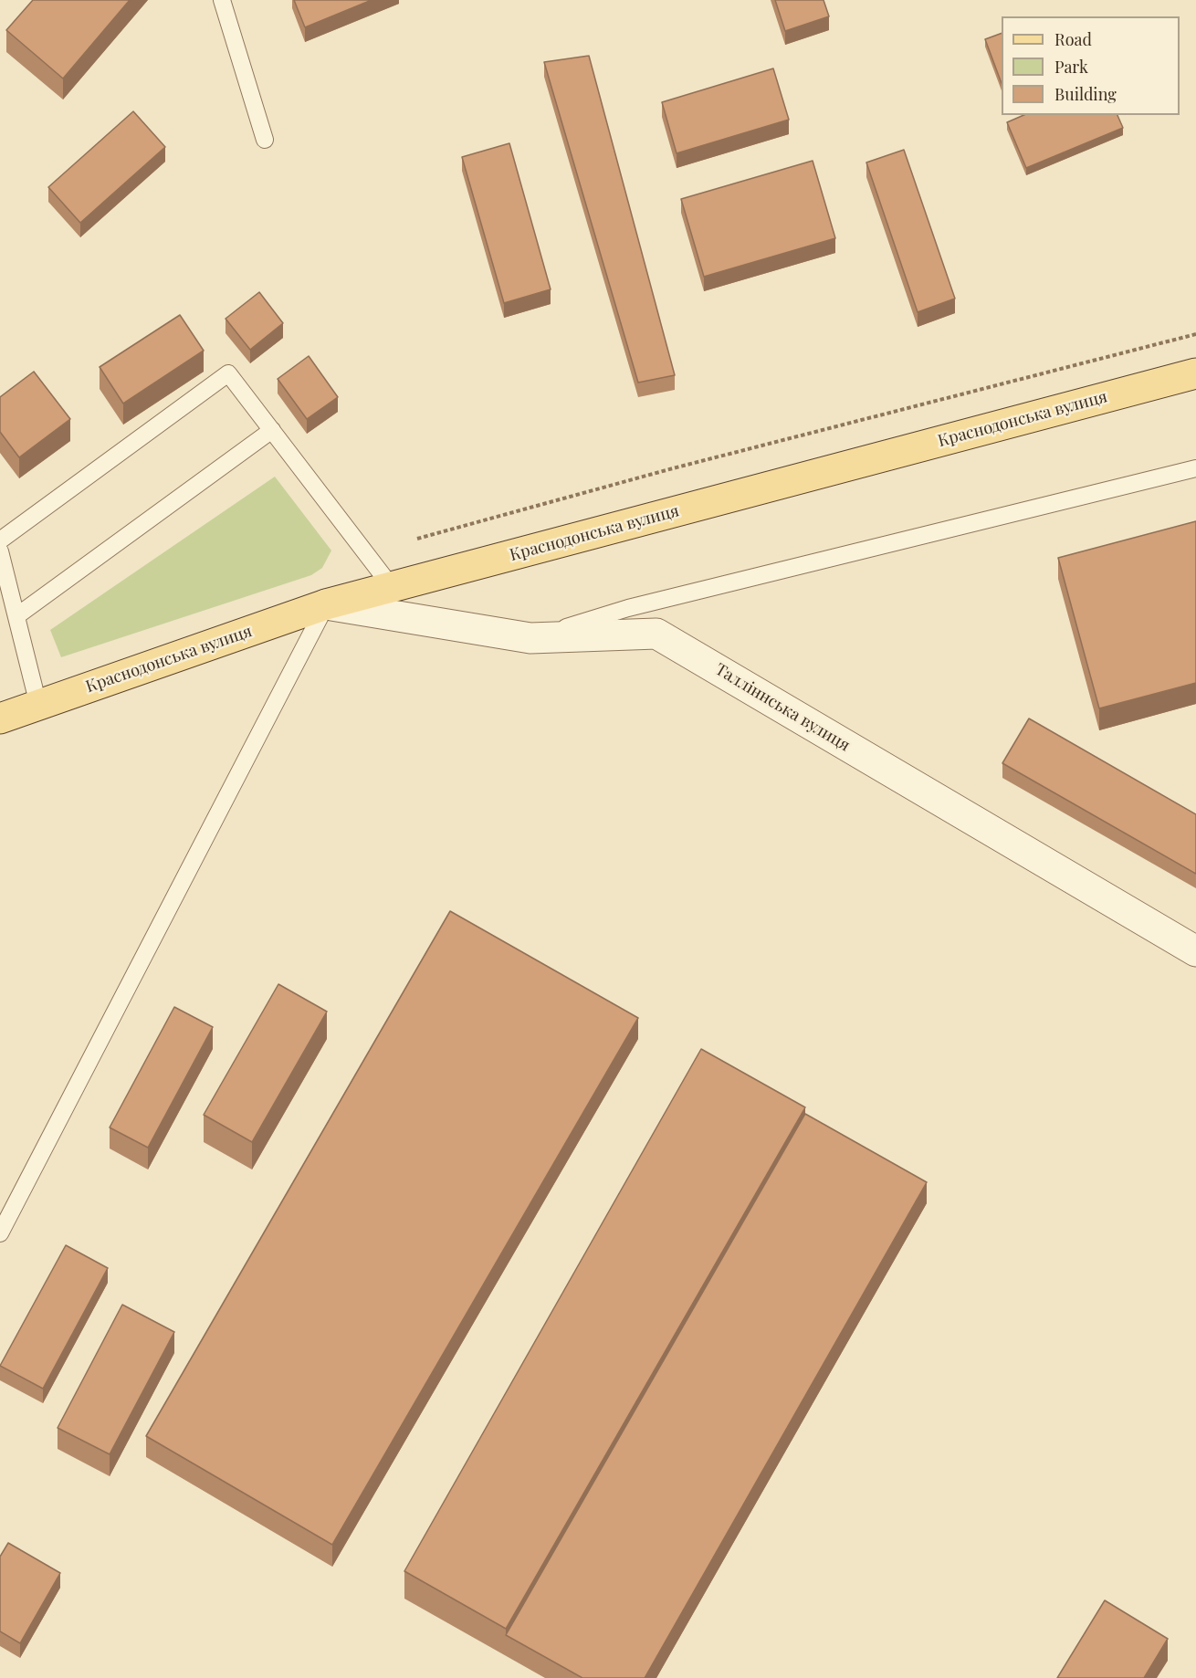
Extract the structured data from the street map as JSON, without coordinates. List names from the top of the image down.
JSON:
{
  "streets": {
    "main road": ["Краснодонська вулиця"],
    "street": ["Талліннська вулиця"]
  },
  "crossings": [
    ["Краснодонська вулиця", "Талліннська вулиця"]
  ],
  "legend": ["Road", "Park", "Building"]
}
